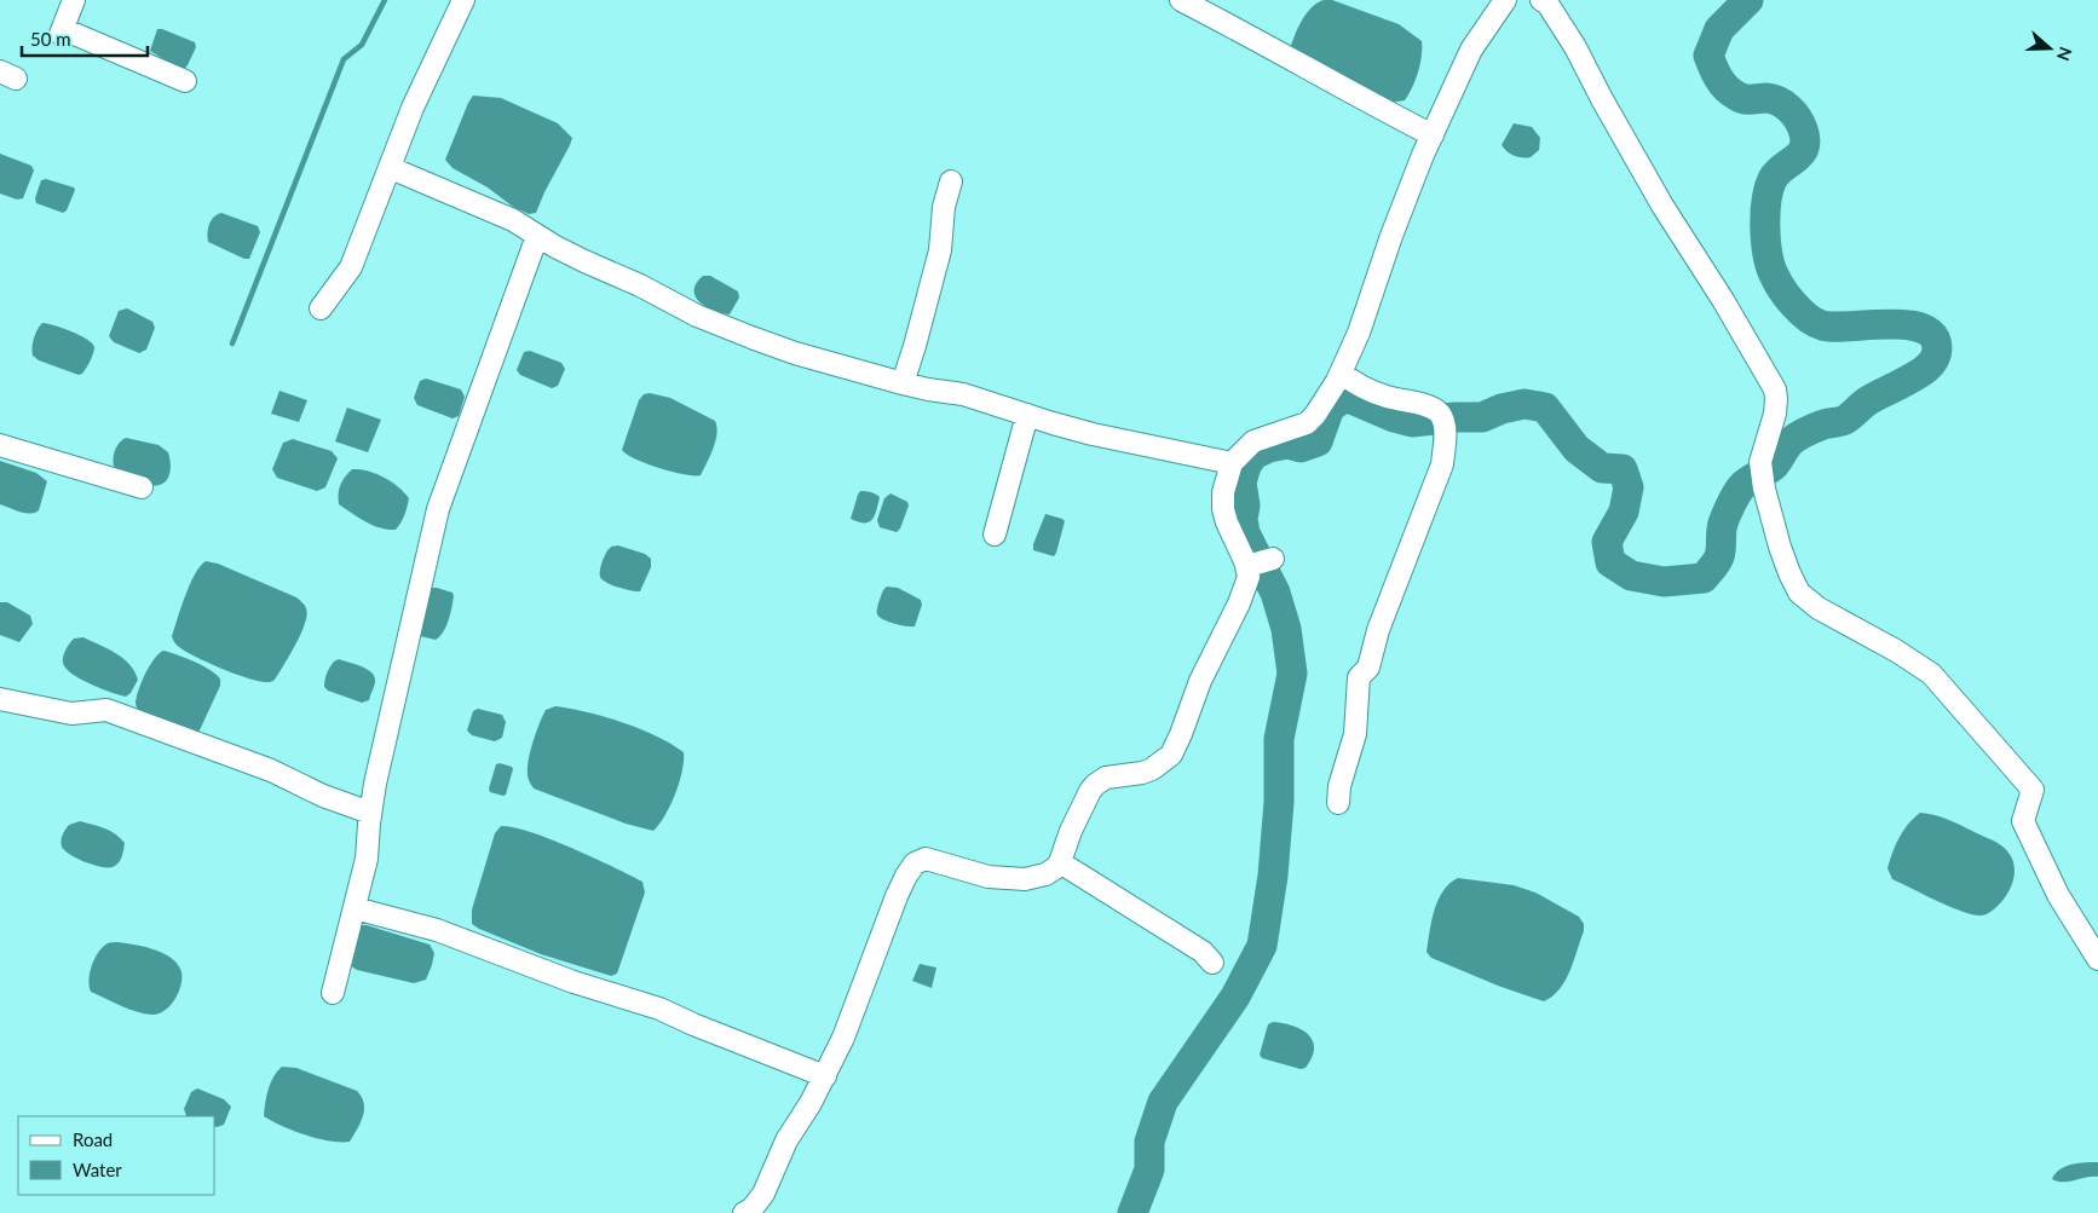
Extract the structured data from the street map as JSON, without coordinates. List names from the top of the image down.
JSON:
{
  "legend": ["Road", "Water"],
  "scale_bar": "50 m",
  "north": "right"
}
